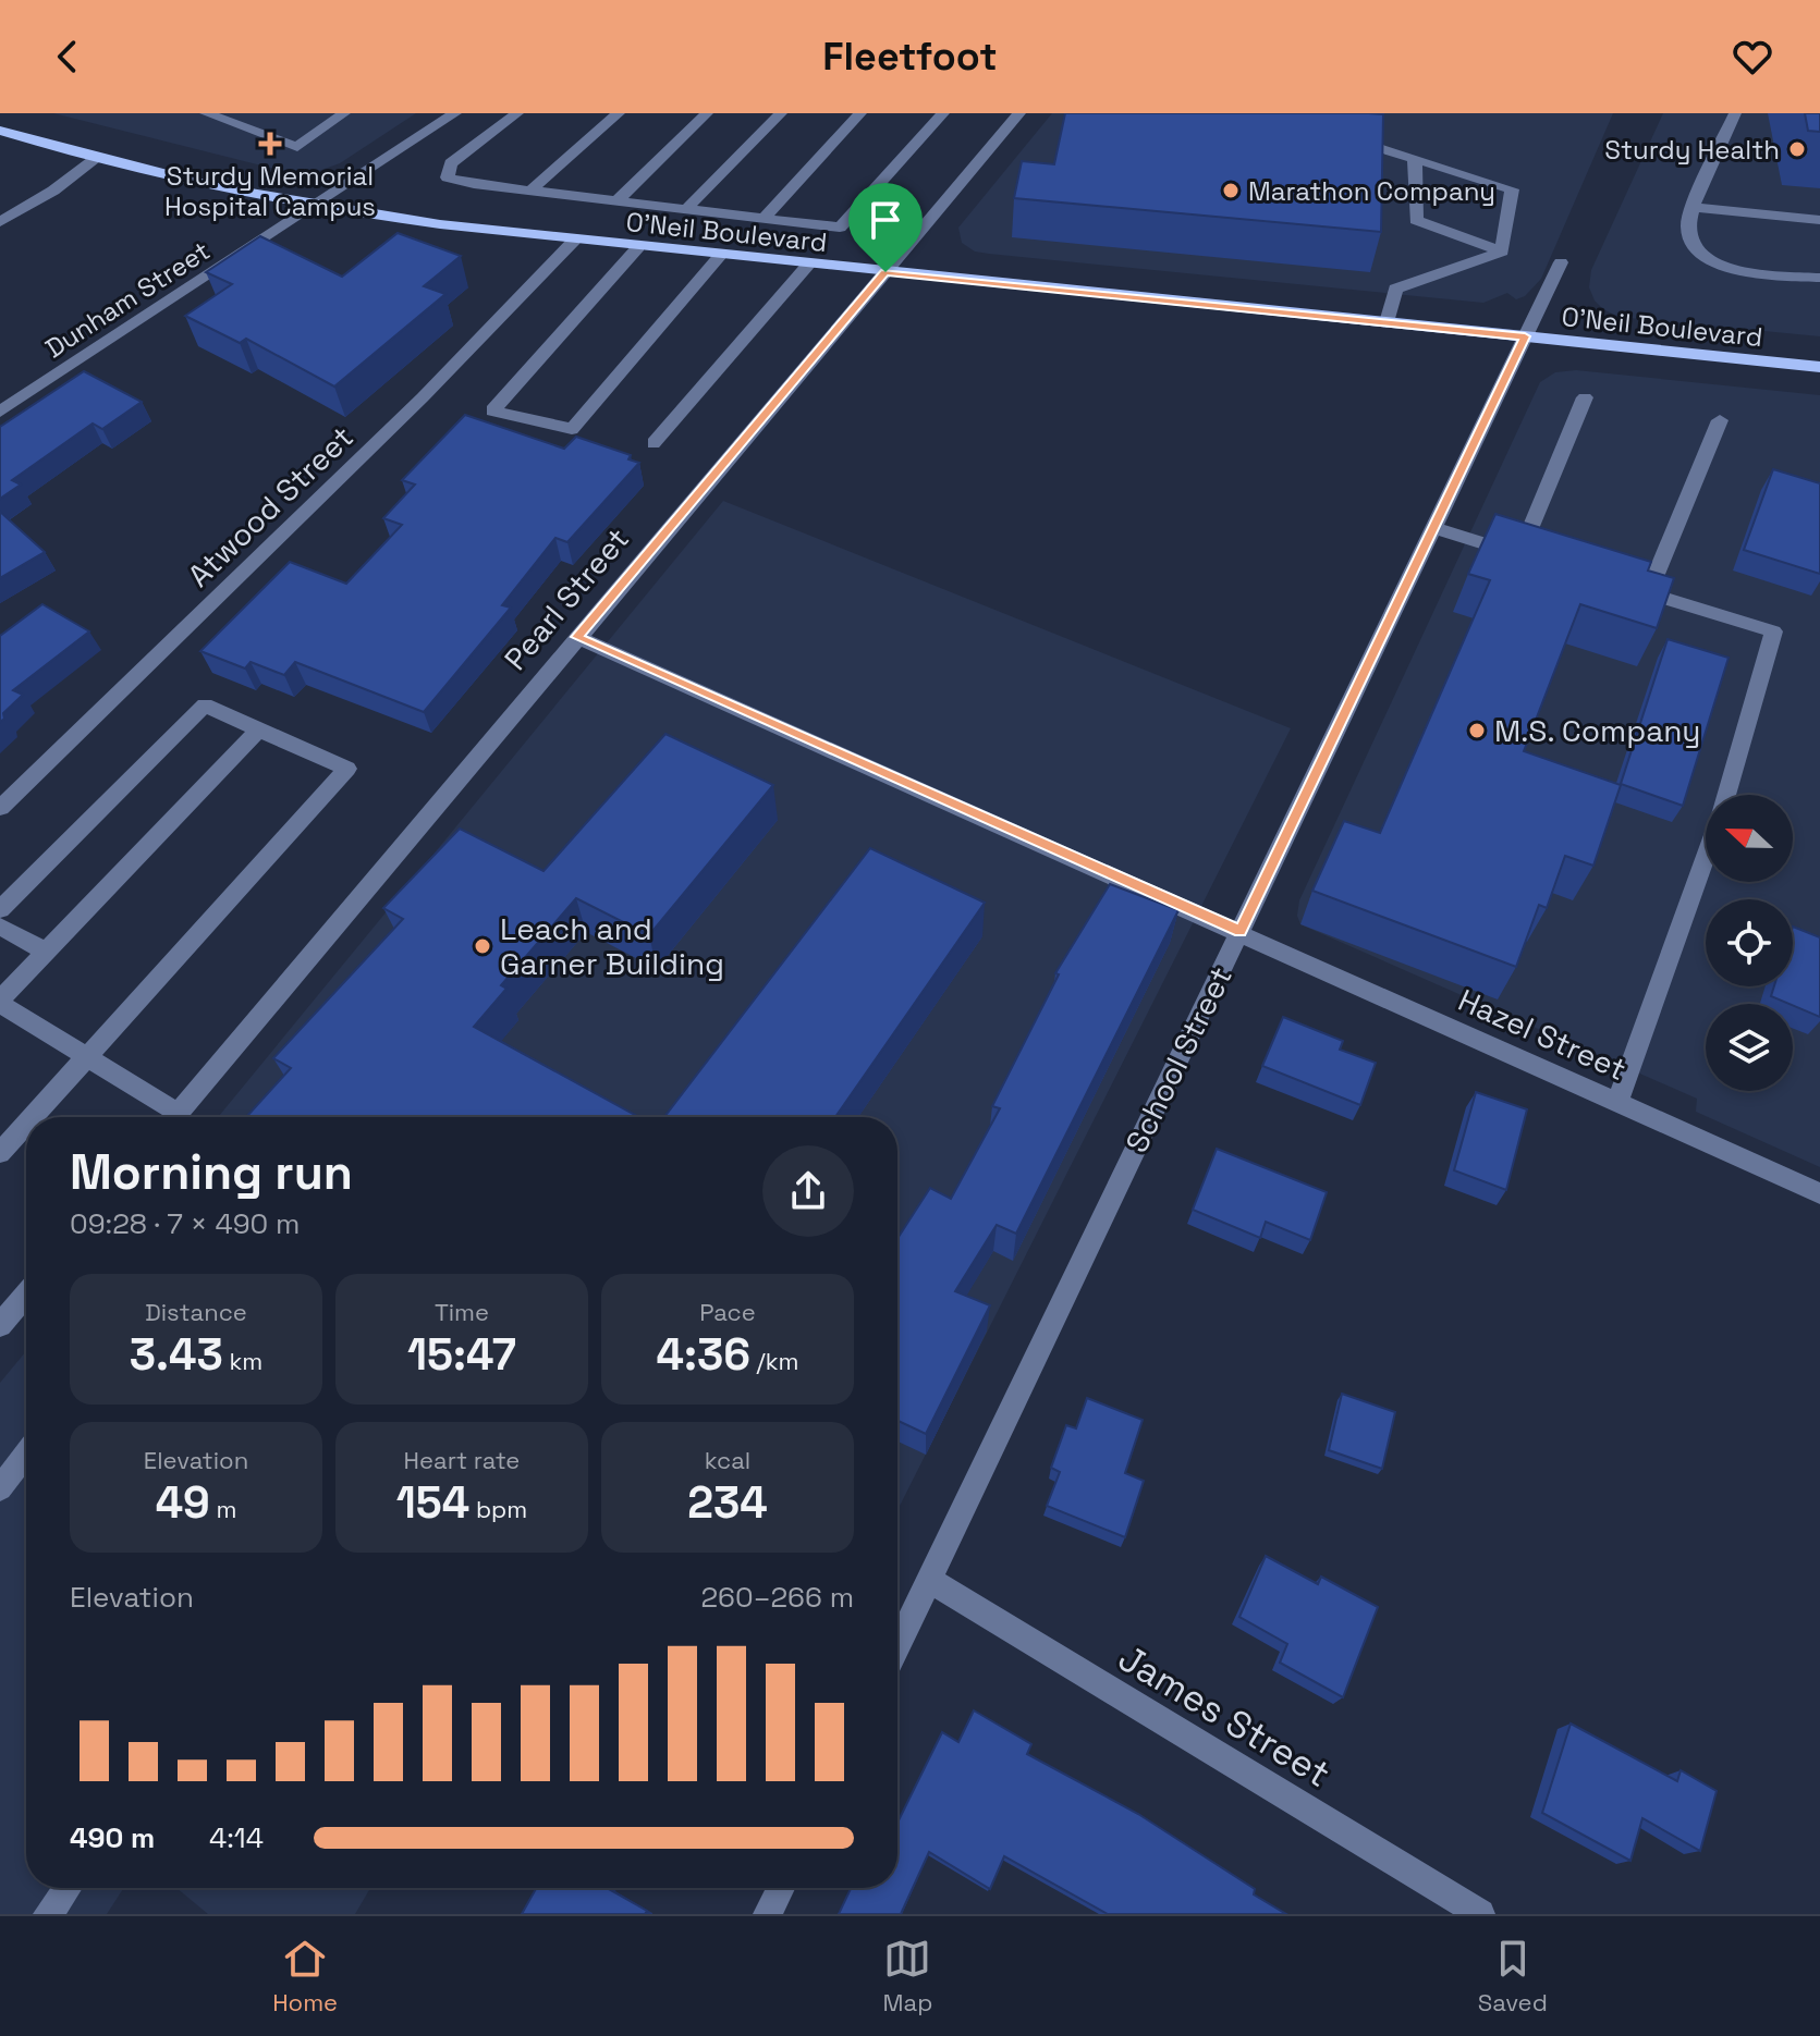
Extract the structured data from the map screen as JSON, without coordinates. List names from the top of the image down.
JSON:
{
  "streets": {
    "main road": ["O'Neil Boulevard"],
    "street": [
      "Dunham Street",
      "Atwood Street",
      "Pearl Street",
      "Hazel Street",
      "School Street",
      "James Street"
    ]
  },
  "crossings": [
    ["O'Neil Boulevard", "Dunham Street"],
    ["O'Neil Boulevard", "Atwood Street"],
    ["O'Neil Boulevard", "Pearl Street"],
    ["O'Neil Boulevard", "School Street"],
    ["Pearl Street", "Hazel Street"],
    ["Hazel Street", "School Street"],
    ["School Street", "James Street"]
  ],
  "places": {
    "health": ["Sturdy Memorial Hospital Campus"],
    "other": [
      "Sturdy Health",
      "Marathon Company",
      "M.S. Company",
      "Leach and Garner Building"
    ]
  },
  "north": "left",
  "page": {
    "header": "Fleetfoot",
    "heading": ["Morning run", "09:28 · 7 × 490 m"],
    "stats": [
      ["Distance", "3.43 km"],
      ["Time", "15:47"],
      ["Pace", "4:36 /km"],
      ["Elevation", "49 m"],
      ["Heart rate", "154 bpm"],
      ["kcal", "234"]
    ],
    "chart": ["Elevation", "260–266 m"],
    "list": [
      {
        "name": "490 m",
        "note": "4:14"
      }
    ],
    "tabs": ["Home", "Map", "Saved"]
  }
}
